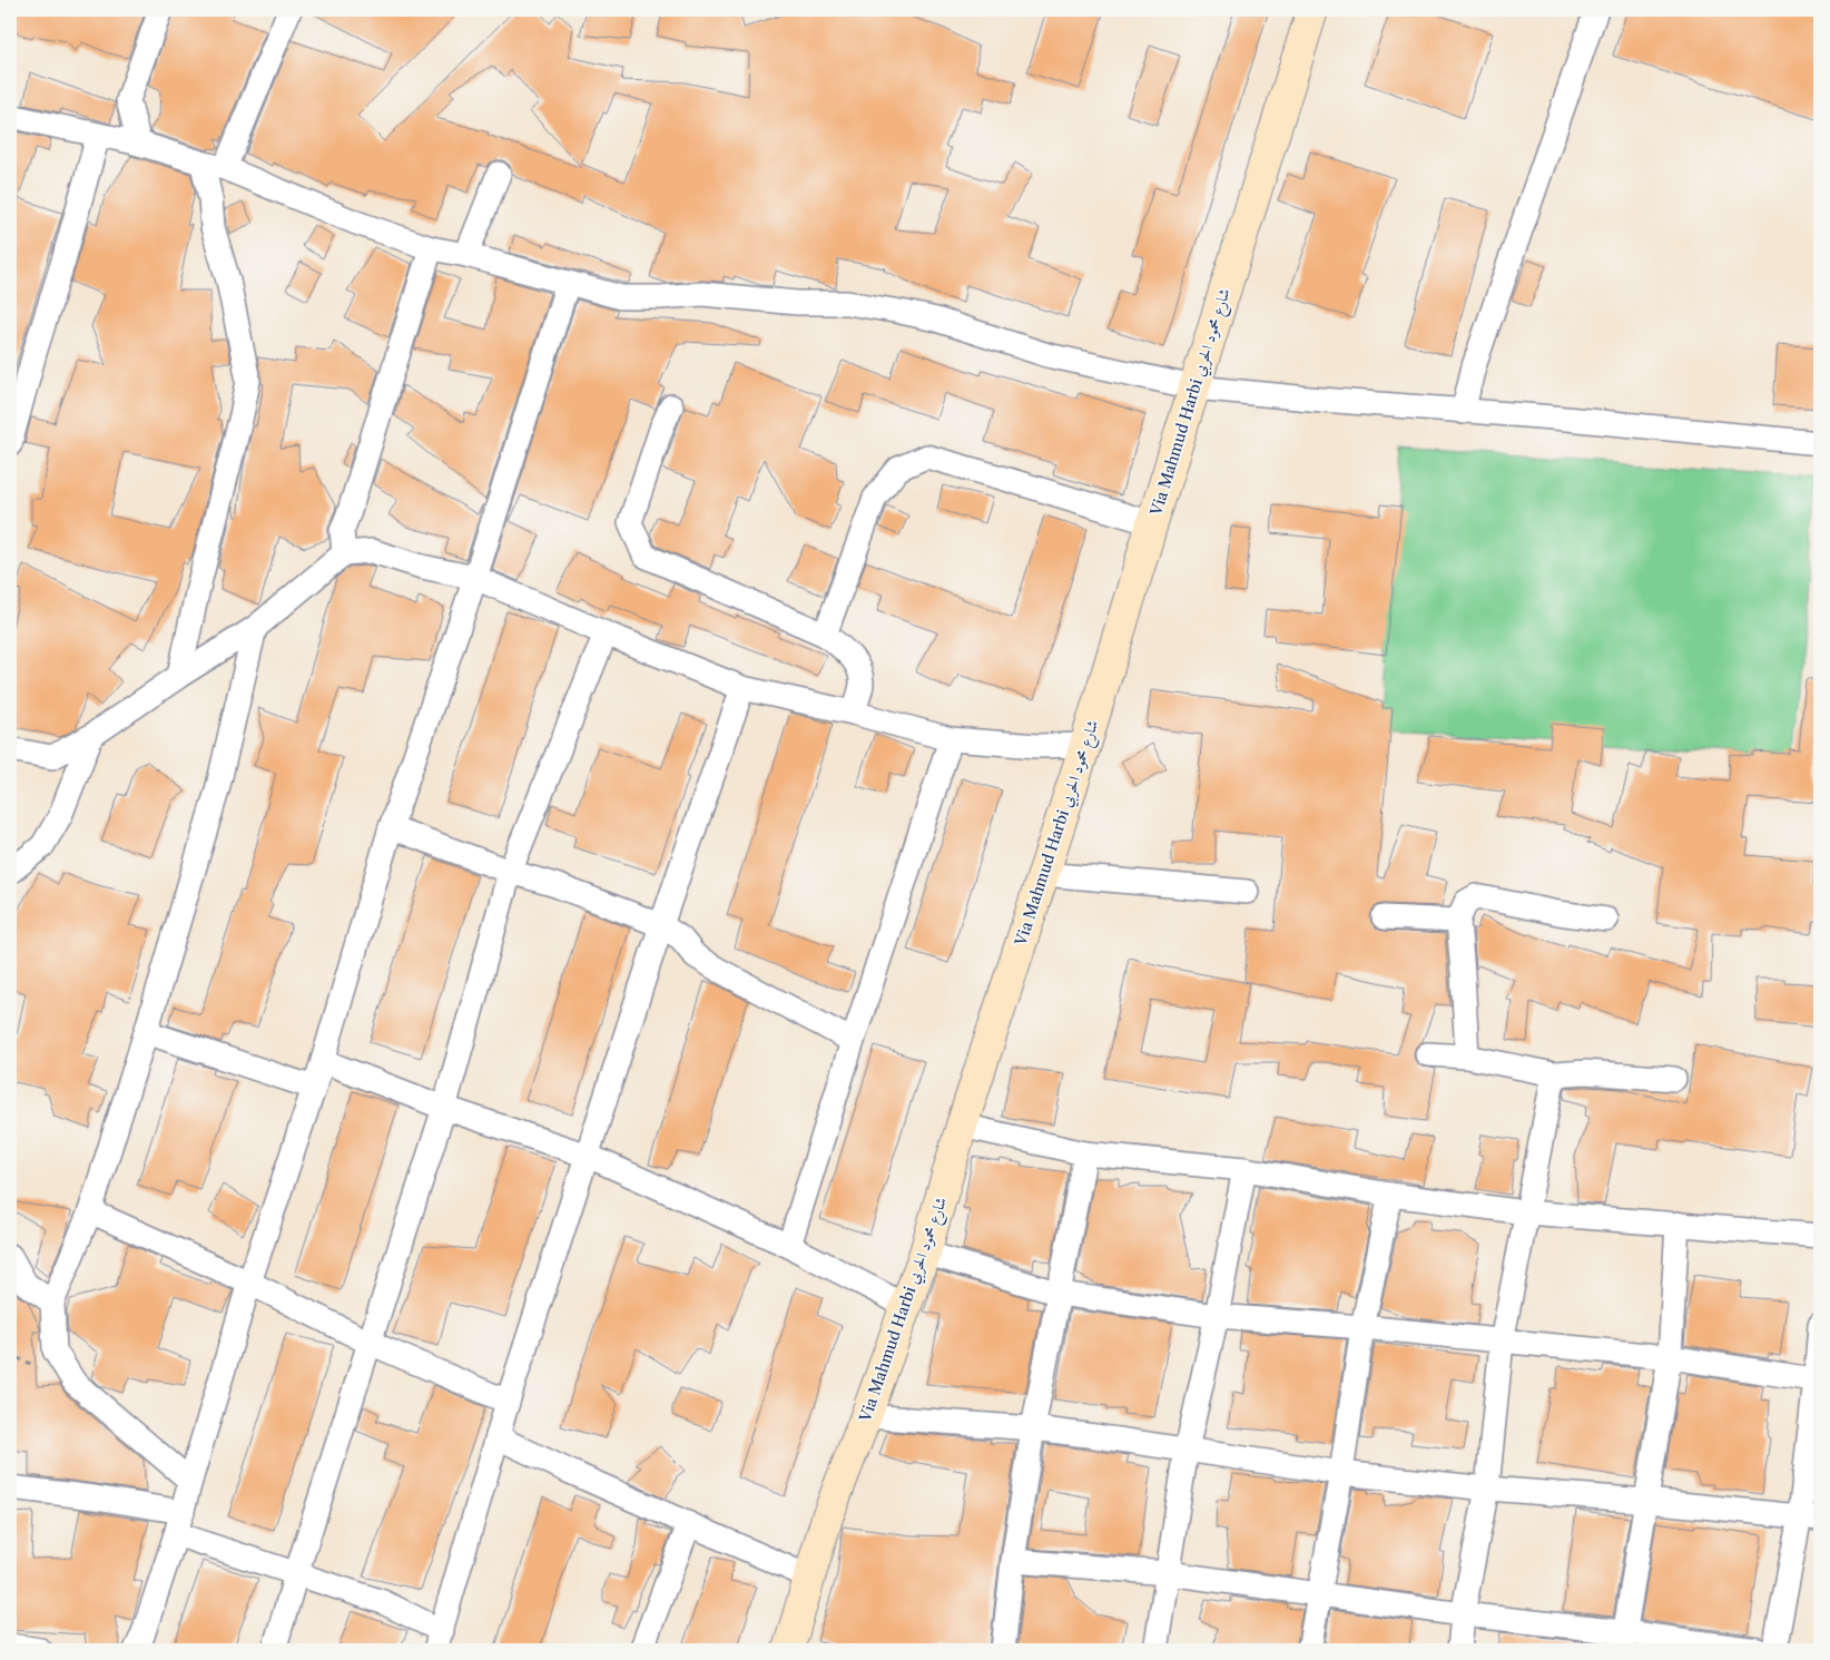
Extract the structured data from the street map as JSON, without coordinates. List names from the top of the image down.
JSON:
{
  "streets": {
    "street": ["Via Mahmud Harbi شارع محمود الحربي"]
  }
}
